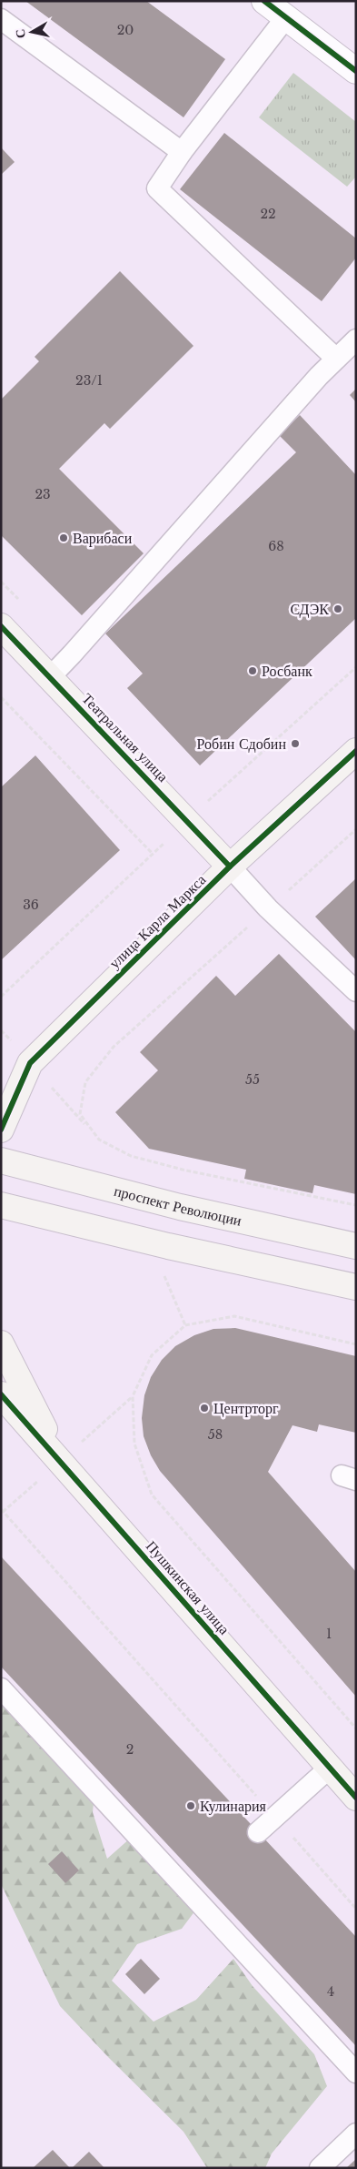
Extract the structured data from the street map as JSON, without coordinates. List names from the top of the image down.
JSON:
{
  "streets": {
    "street": [
      "Театральная улица",
      "улица Карла Маркса",
      "проспект Революции",
      "Пушкинская улица"
    ]
  },
  "crossings": [
    ["Театральная улица", "улица Карла Маркса"]
  ],
  "places": [
    "Варибаси",
    "СДЭК",
    "Росбанк",
    "Робин Сдобин",
    "Центрторг",
    "Кулинария"
  ],
  "house_numbers": [
    "20",
    "22",
    "23/1",
    "23",
    "68",
    "36",
    "55",
    "58",
    "1",
    "2",
    "4"
  ],
  "north": "left"
}
